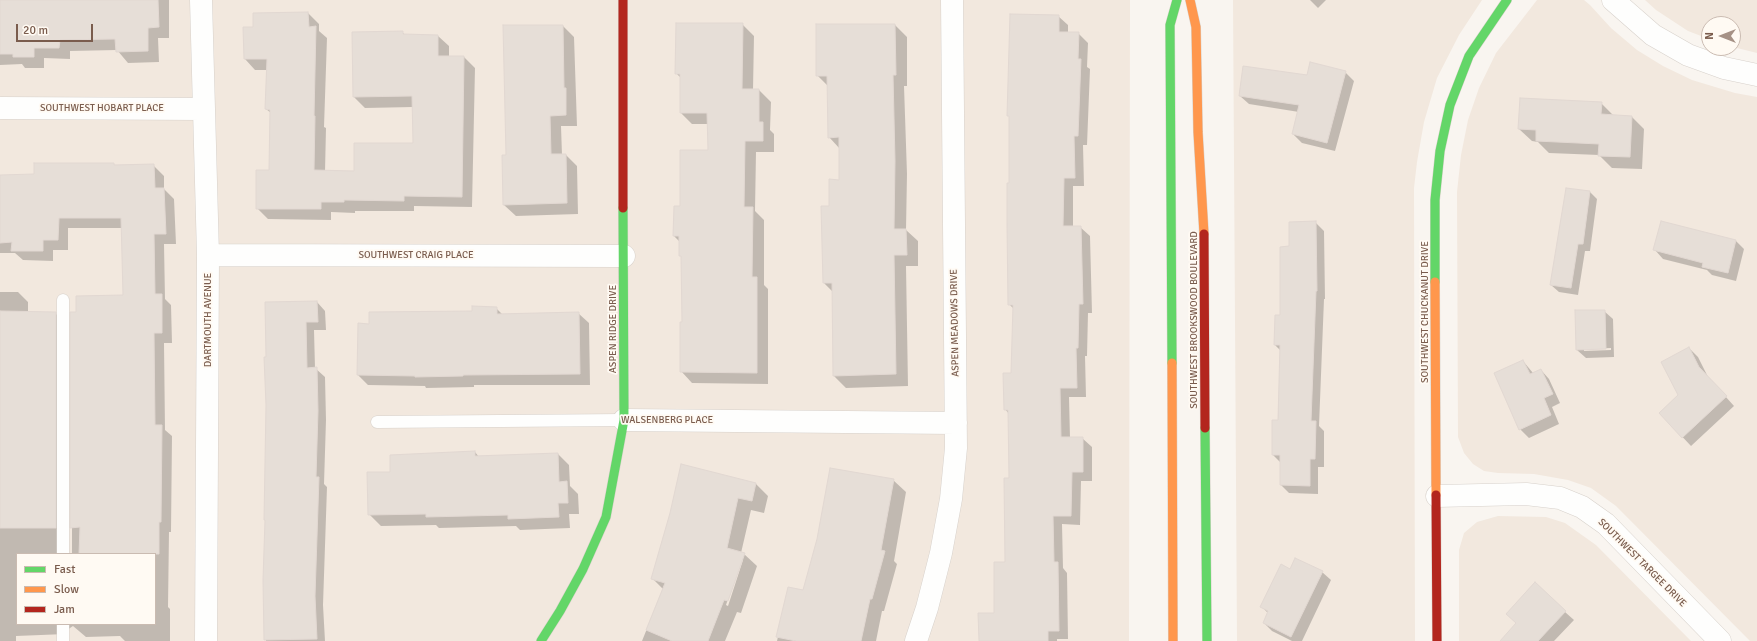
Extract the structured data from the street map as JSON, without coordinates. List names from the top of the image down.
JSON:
{
  "streets": {
    "street": [
      "SOUTHWEST HOBART PLACE",
      "SOUTHWEST CRAIG PLACE",
      "SOUTHWEST CHUCKANUT DRIVE",
      "DARTMOUTH AVENUE",
      "SOUTHWEST BROOKSWOOD BOULEVARD",
      "ASPEN MEADOWS DRIVE",
      "ASPEN RIDGE DRIVE",
      "WALSENBERG PLACE",
      "SOUTHWEST TARGEE DRIVE"
    ]
  },
  "crossings": [
    ["SOUTHWEST HOBART PLACE", "DARTMOUTH AVENUE"],
    ["SOUTHWEST CRAIG PLACE", "DARTMOUTH AVENUE"],
    ["SOUTHWEST CRAIG PLACE", "ASPEN RIDGE DRIVE"],
    ["SOUTHWEST CHUCKANUT DRIVE", "SOUTHWEST TARGEE DRIVE"],
    ["ASPEN MEADOWS DRIVE", "WALSENBERG PLACE"],
    ["ASPEN RIDGE DRIVE", "WALSENBERG PLACE"]
  ],
  "legend": ["Fast", "Slow", "Jam"],
  "scale_bar": "20 m",
  "north": "left"
}
